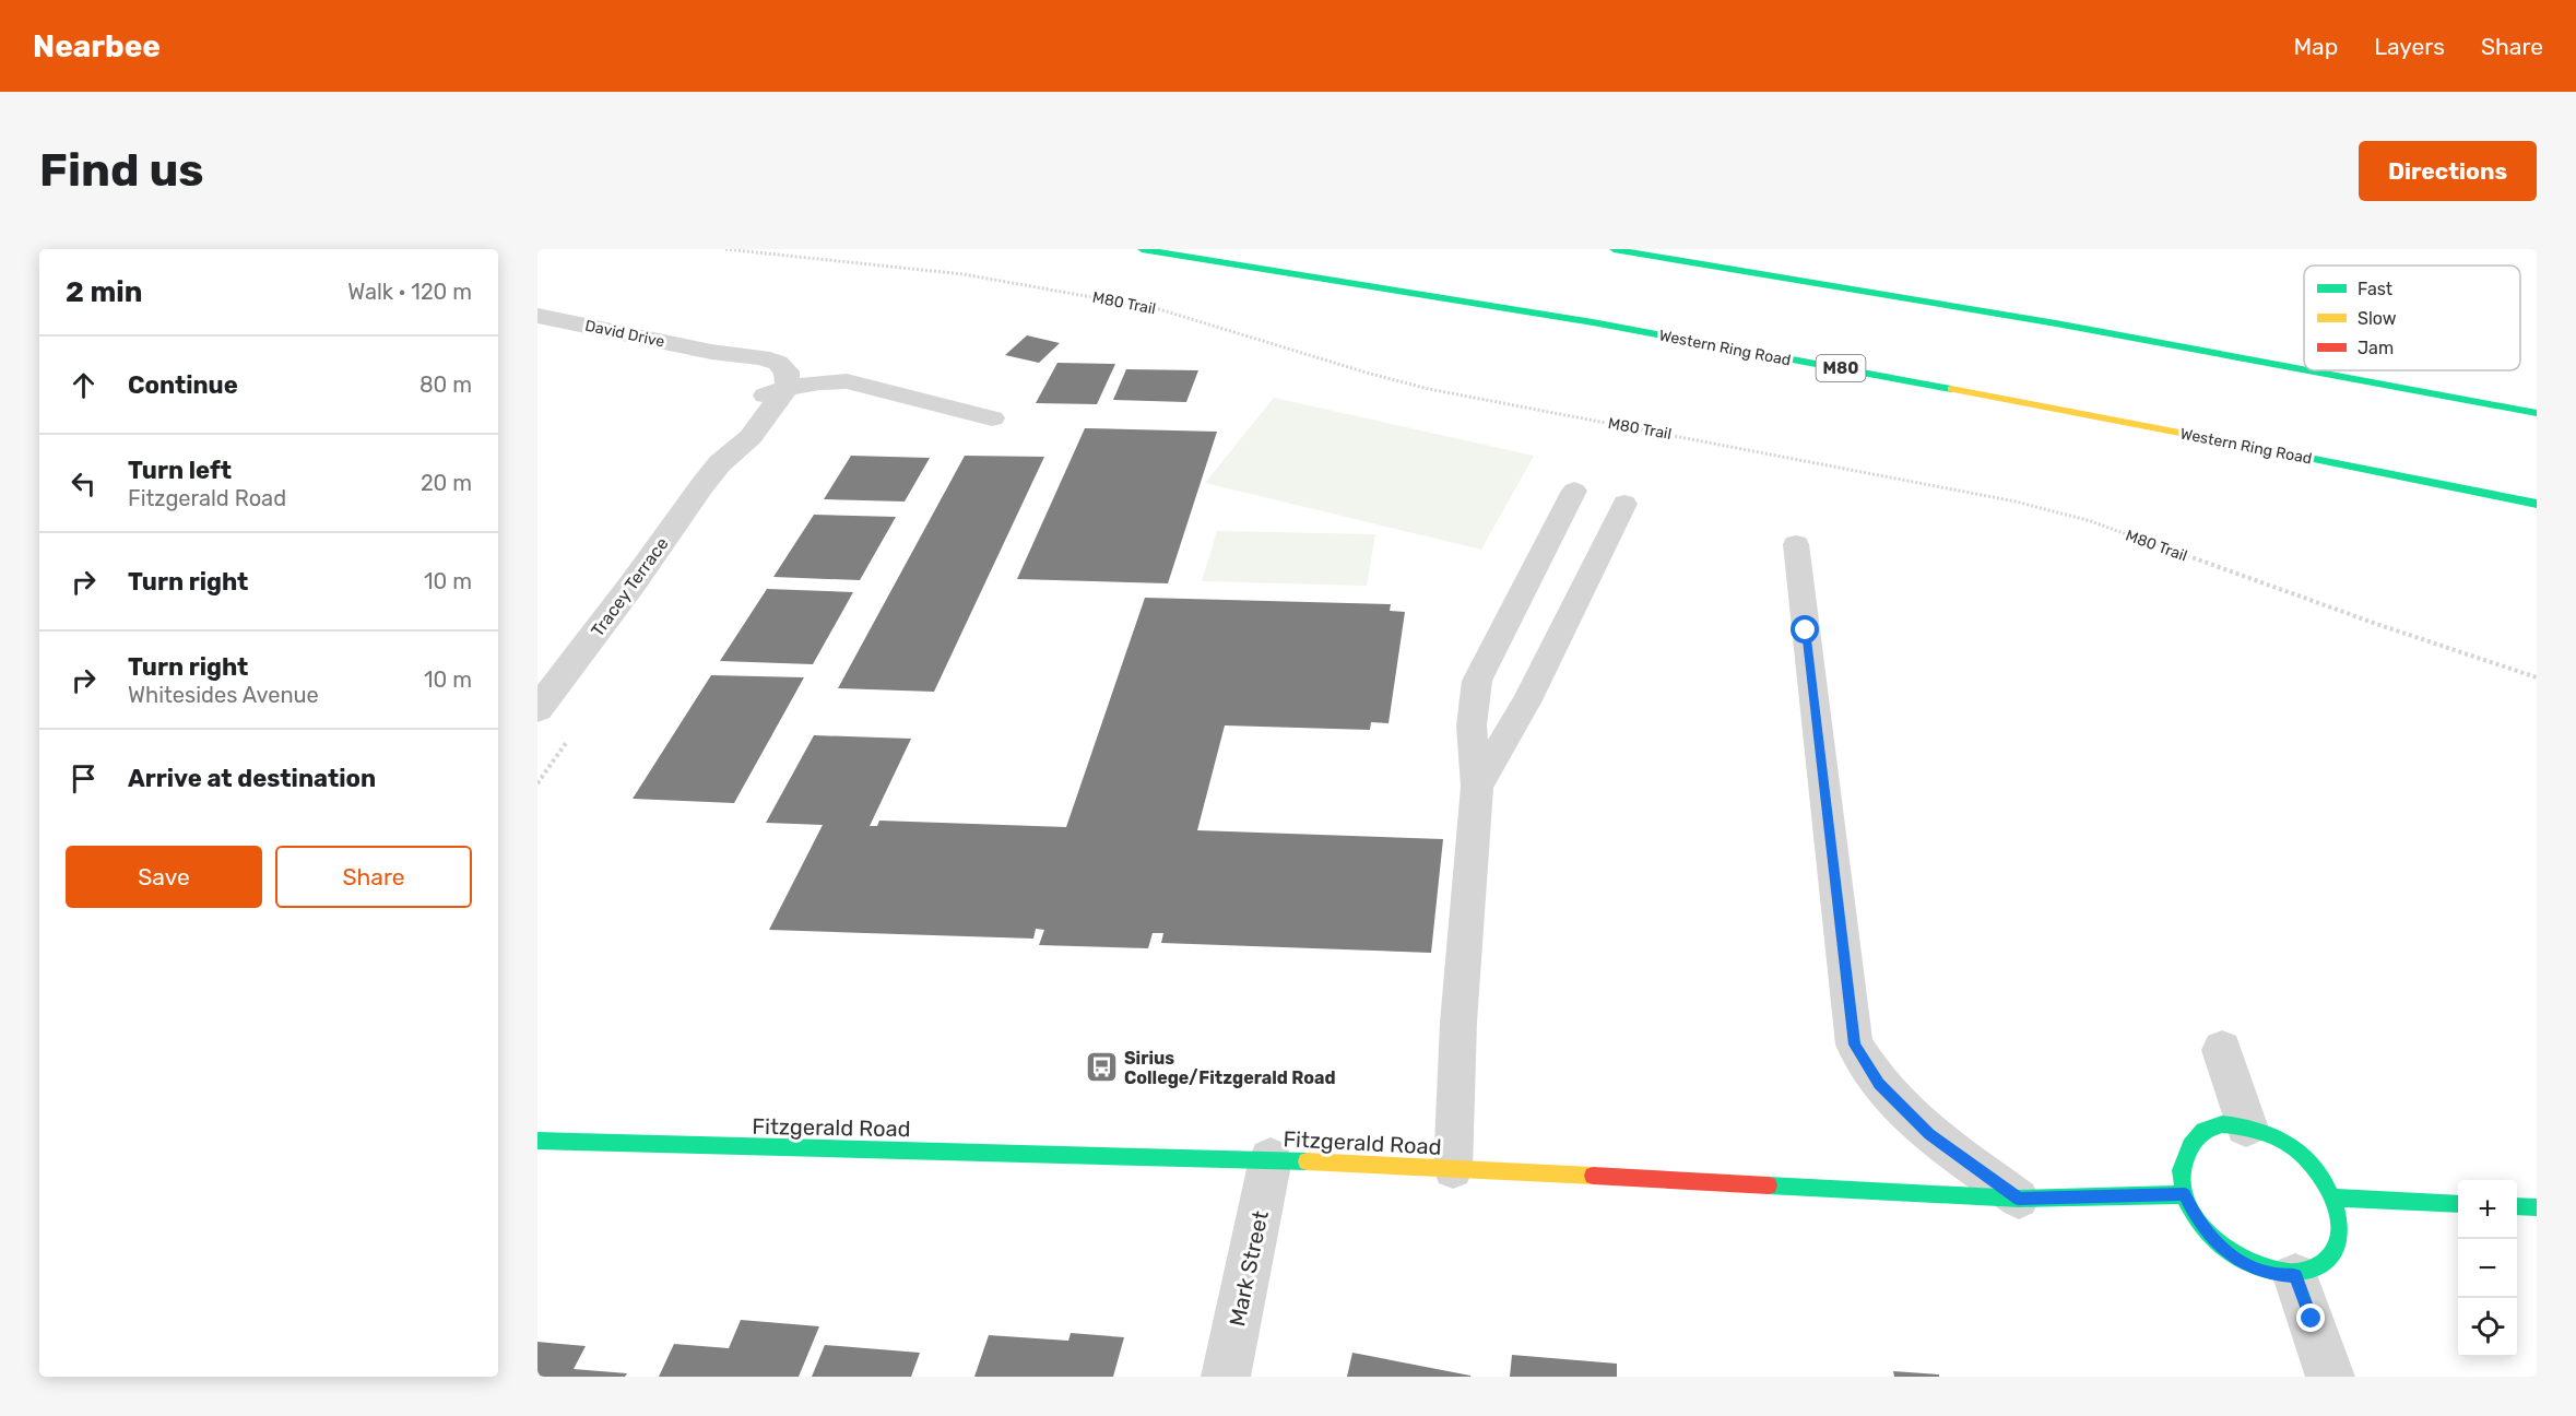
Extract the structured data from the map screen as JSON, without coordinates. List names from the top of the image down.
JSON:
{
  "streets": {
    "main road": ["Western Ring Road", "M80", "Fitzgerald Road"],
    "street": ["David Drive", "Tracey Terrace", "Mark Street"],
    "path": ["M80 Trail"]
  },
  "crossings": [
    ["David Drive", "Tracey Terrace"],
    ["Fitzgerald Road", "Mark Street"]
  ],
  "places": {
    "bus stop": ["Sirius College/Fitzgerald Road"]
  },
  "legend": ["Fast", "Slow", "Jam"],
  "page": {
    "header": "Nearbee",
    "nav": ["Map", "Layers", "Share"],
    "buttons": [
      "Directions",
      ["Save", "Share"]
    ],
    "title": "Find us",
    "heading": ["2 min", "Walk · 120 m"],
    "list": [
      ["Continue", "80 m"],
      ["Turn left", "Fitzgerald Road", "20 m"],
      ["Turn right", "10 m"],
      ["Turn right", "Whitesides Avenue", "10 m"],
      "Arrive at destination"
    ],
    "map_buttons": ["+", "−"]
  }
}
